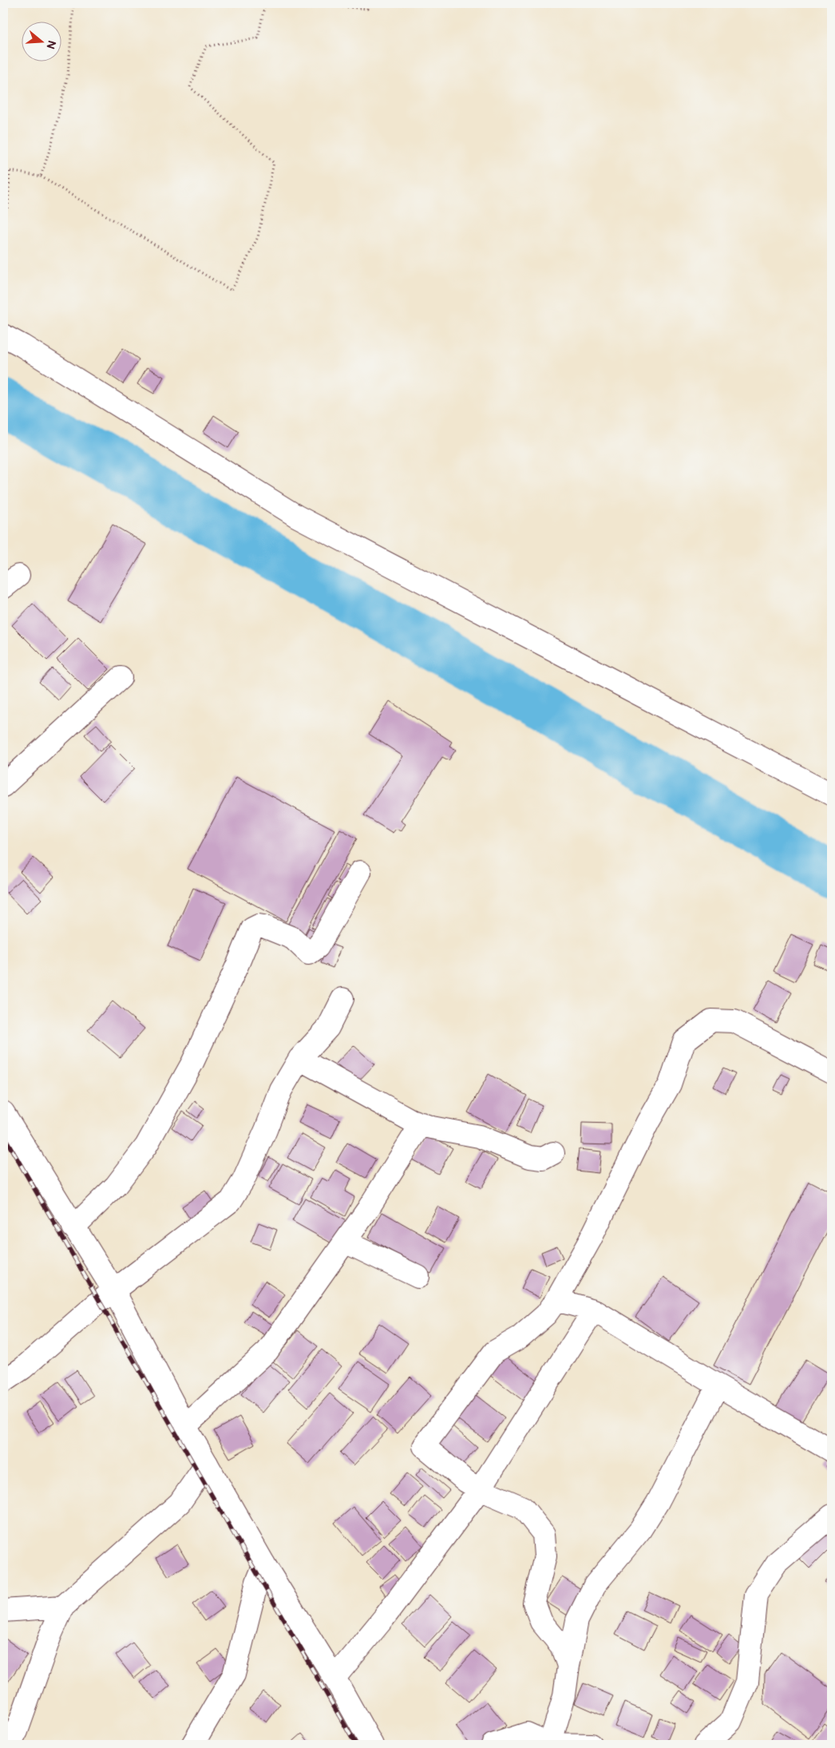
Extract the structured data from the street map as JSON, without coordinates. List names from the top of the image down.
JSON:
{
  "north": "right"
}
